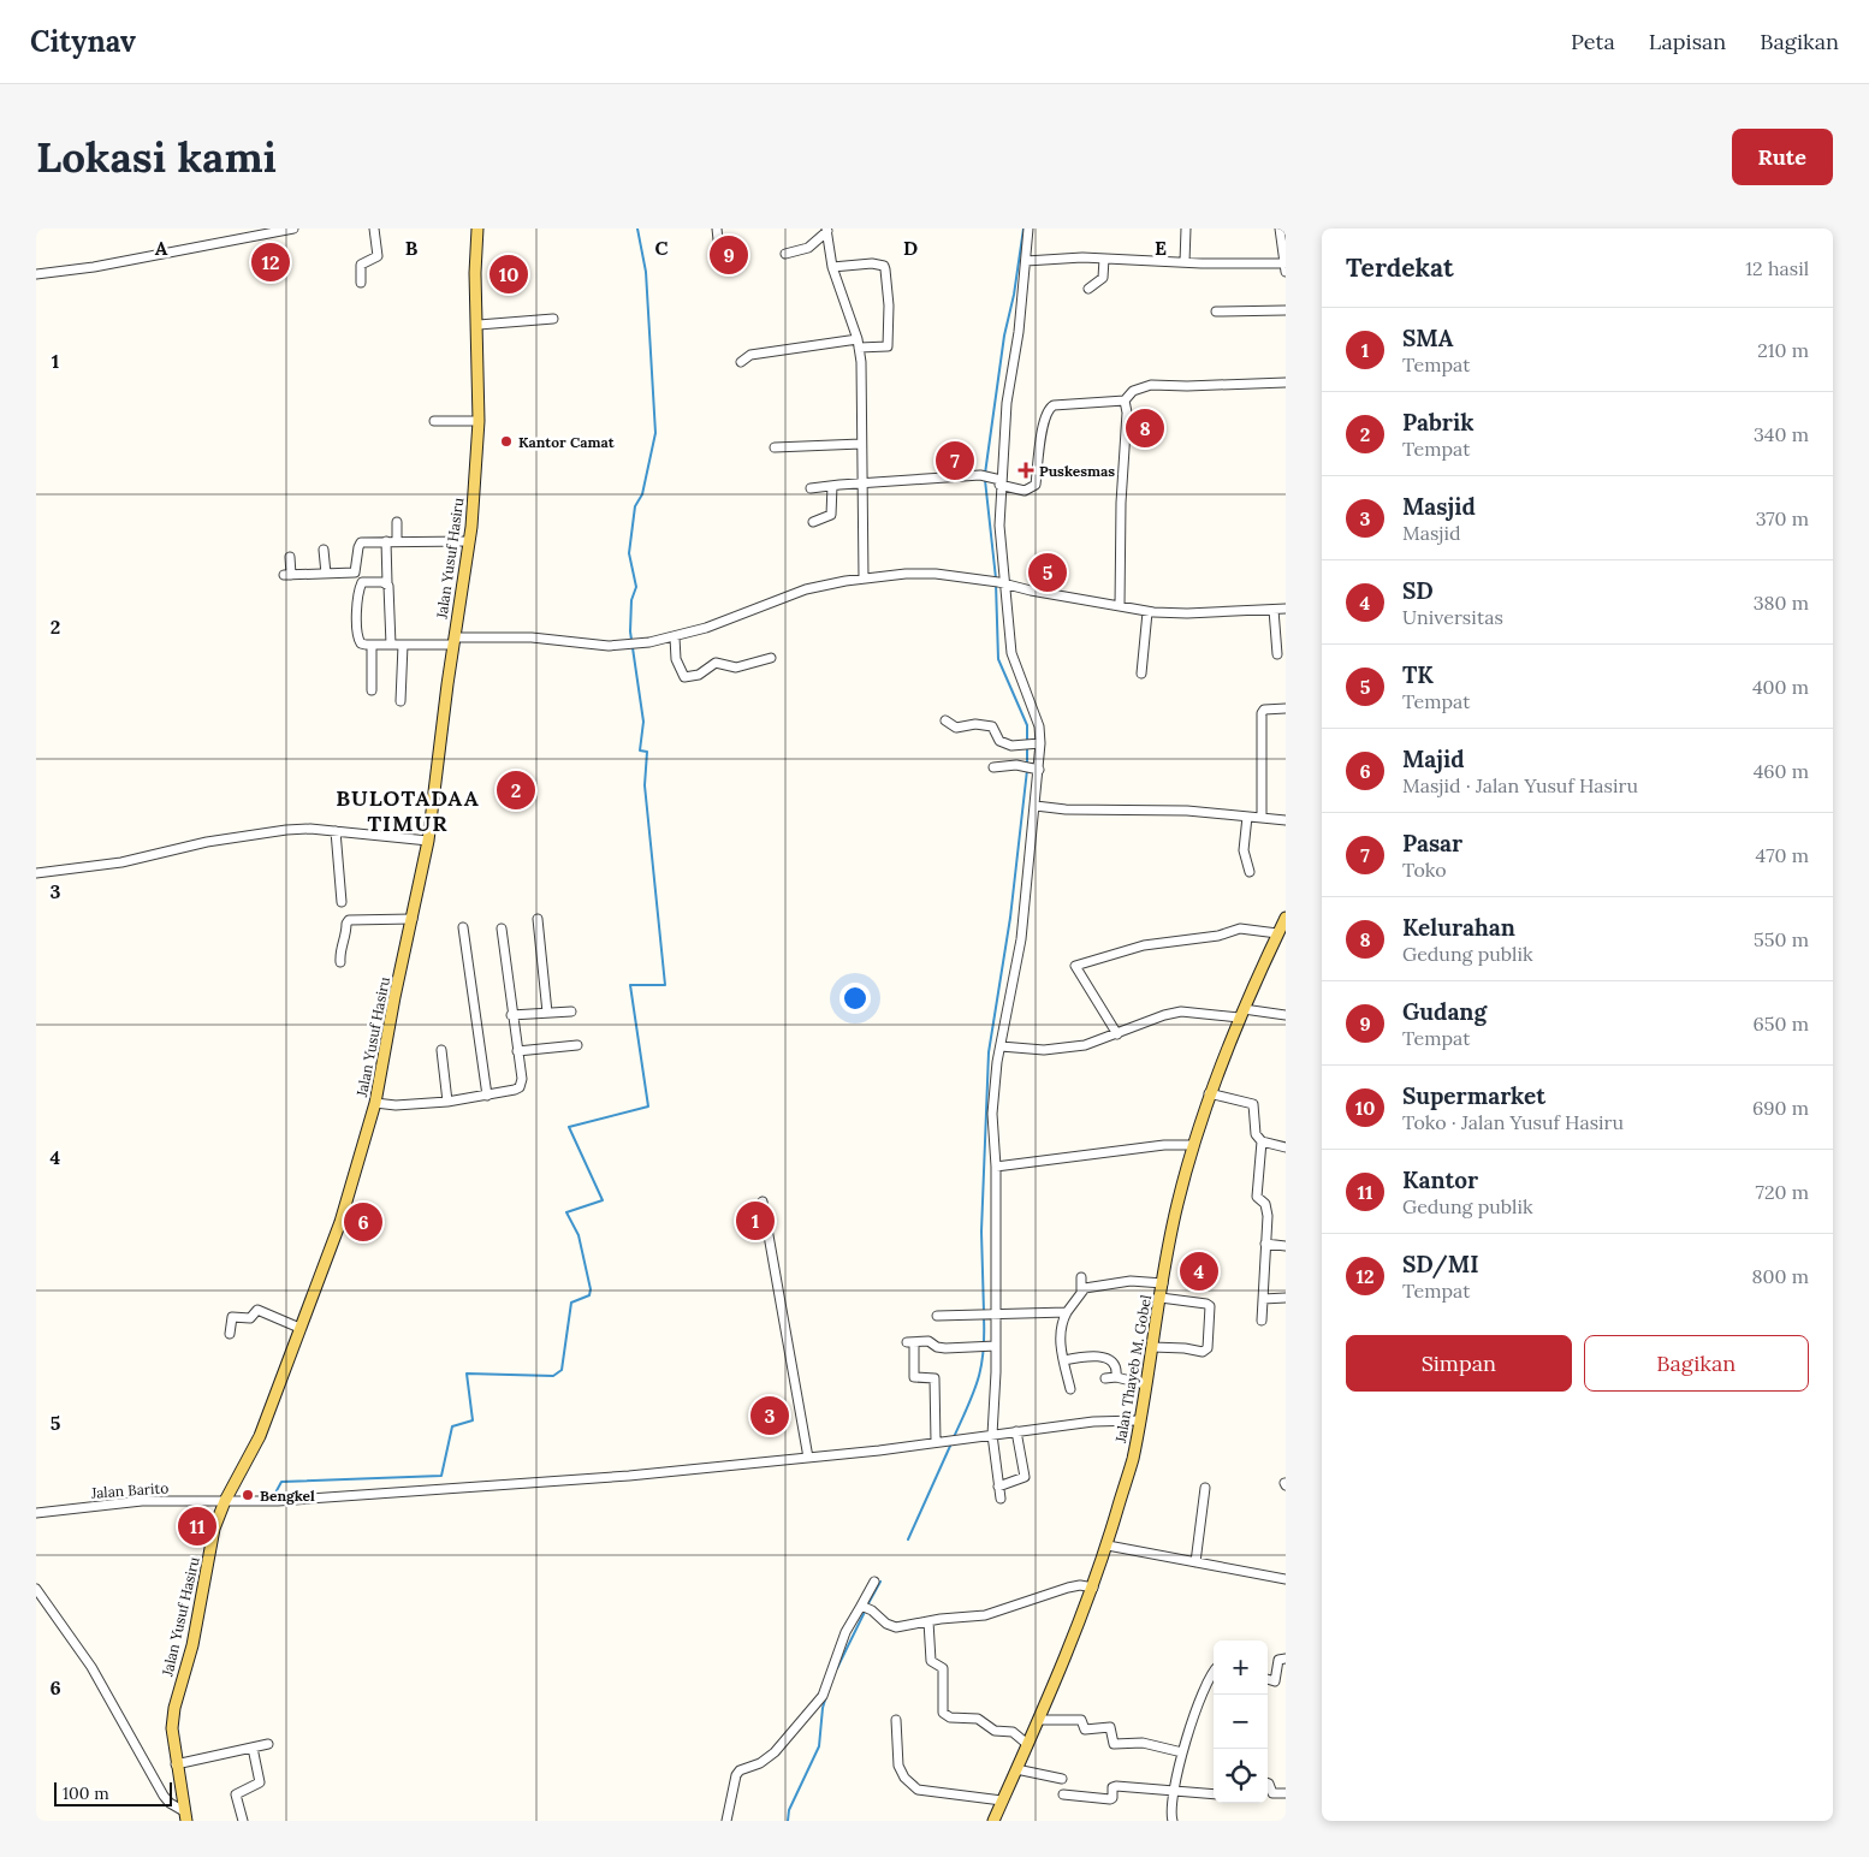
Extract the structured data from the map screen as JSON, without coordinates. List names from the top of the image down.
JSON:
{
  "streets": {
    "main road": ["Jalan Yusuf Hasiru", "Jalan Thayeb M. Gobel"],
    "street": ["Jalan Barito"]
  },
  "crossings": [
    ["Jalan Yusuf Hasiru", "Jalan Barito"],
    ["Jalan Thayeb M. Gobel", "Jalan Barito"]
  ],
  "districts": ["BULOTADAA TIMUR"],
  "places": {
    "other": ["Kantor Camat", "Bengkel"],
    "health": ["Puskesmas"]
  },
  "scale_bar": "100 m",
  "page": {
    "header": "Citynav",
    "nav": ["Peta", "Lapisan", "Bagikan"],
    "buttons": [
      "Rute",
      ["Simpan", "Bagikan"]
    ],
    "title": "Lokasi kami",
    "heading": ["Terdekat", "12 hasil"],
    "pins": [
      "9",
      "12",
      "10",
      "8",
      "7",
      "5",
      "2",
      "1",
      "6",
      "4",
      "3",
      "11"
    ],
    "list": [
      {
        "mark": "1",
        "name": "SMA",
        "note": "Tempat",
        "value": "210 m"
      },
      {
        "mark": "2",
        "name": "Pabrik",
        "note": "Tempat",
        "value": "340 m"
      },
      {
        "mark": "3",
        "name": "Masjid",
        "note": "Masjid",
        "value": "370 m"
      },
      {
        "mark": "4",
        "name": "SD",
        "note": "Universitas",
        "value": "380 m"
      },
      {
        "mark": "5",
        "name": "TK",
        "note": "Tempat",
        "value": "400 m"
      },
      {
        "mark": "6",
        "name": "Majid",
        "note": "Masjid · Jalan Yusuf Hasiru",
        "value": "460 m"
      },
      {
        "mark": "7",
        "name": "Pasar",
        "note": "Toko",
        "value": "470 m"
      },
      {
        "mark": "8",
        "name": "Kelurahan",
        "note": "Gedung publik",
        "value": "550 m"
      },
      {
        "mark": "9",
        "name": "Gudang",
        "note": "Tempat",
        "value": "650 m"
      },
      {
        "mark": "10",
        "name": "Supermarket",
        "note": "Toko · Jalan Yusuf Hasiru",
        "value": "690 m"
      },
      {
        "mark": "11",
        "name": "Kantor",
        "note": "Gedung publik",
        "value": "720 m"
      },
      {
        "mark": "12",
        "name": "SD/MI",
        "note": "Tempat",
        "value": "800 m"
      }
    ],
    "map_buttons": ["+", "−"],
    "scale": "100 m"
  },
  "grid": {
    "columns": [
      "A",
      "B",
      "C",
      "D",
      "E"
    ],
    "rows": [
      "1",
      "2",
      "3",
      "4",
      "5",
      "6"
    ]
  }
}
